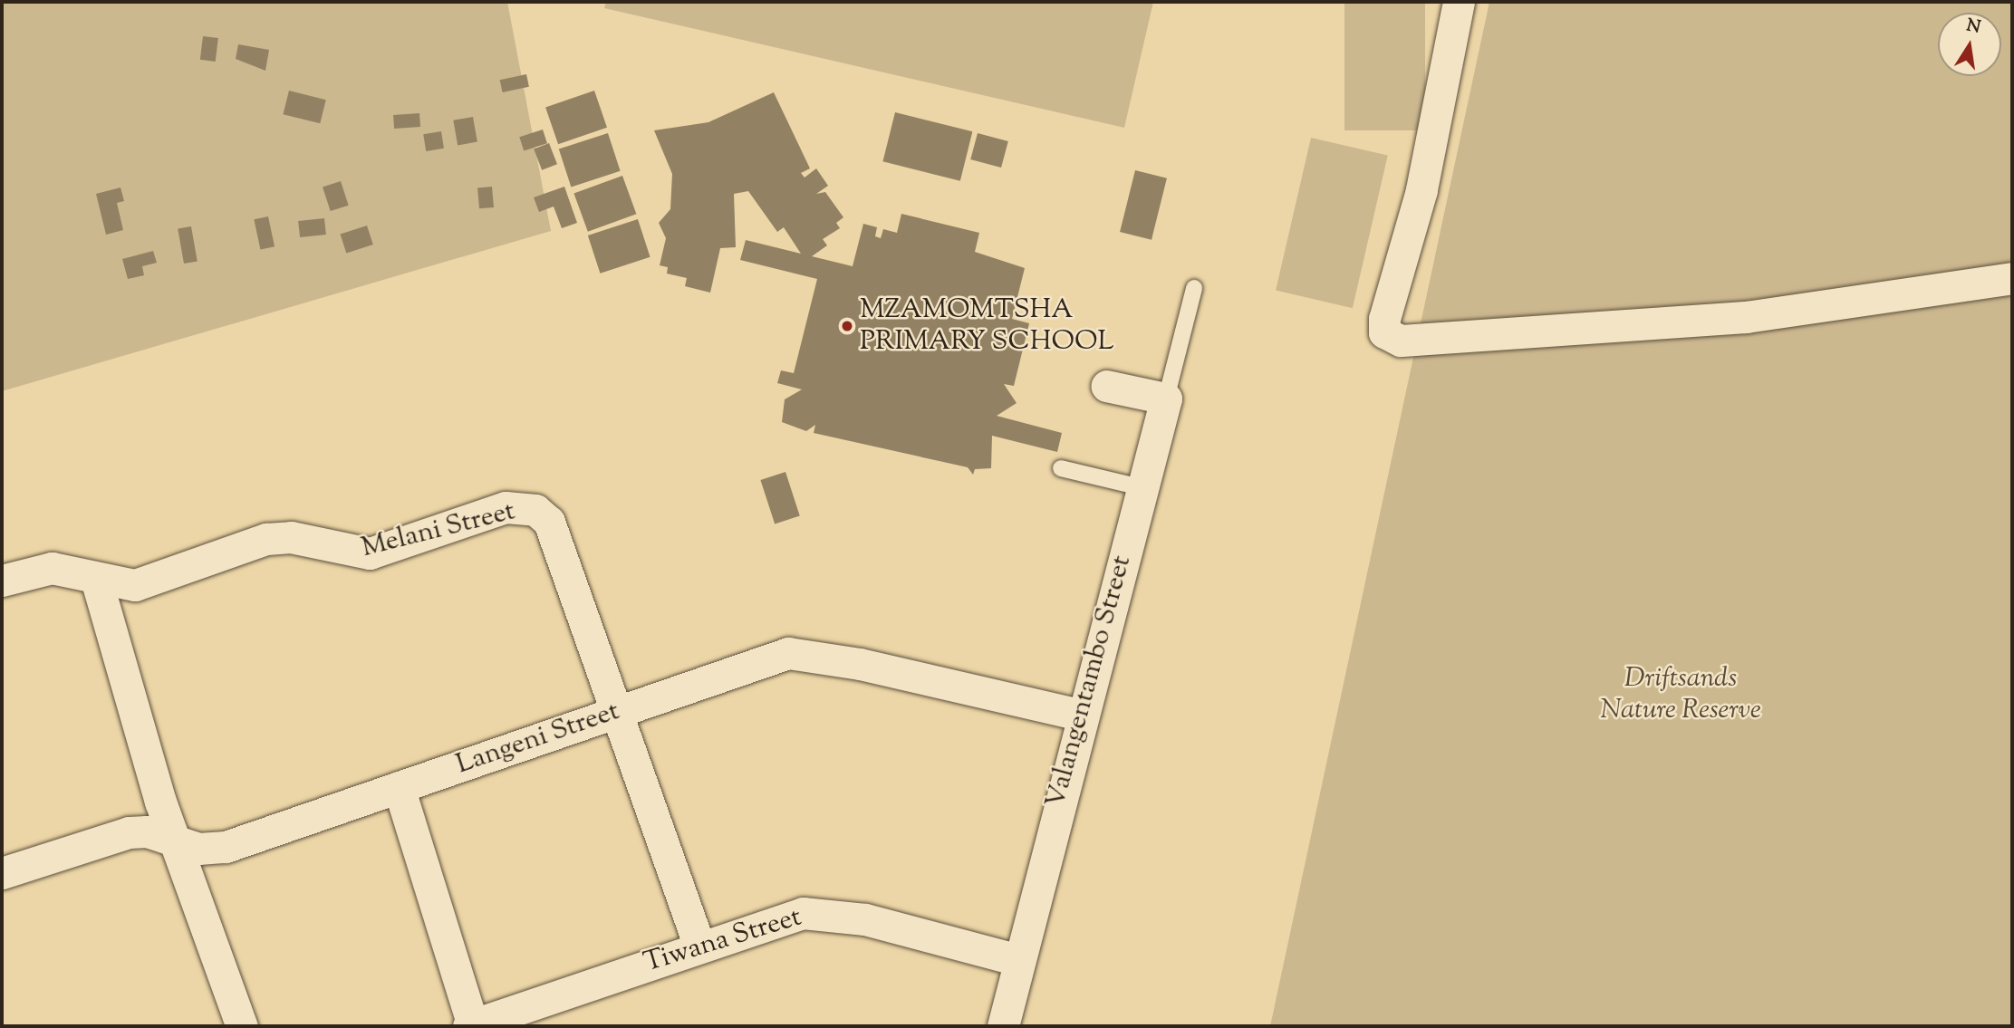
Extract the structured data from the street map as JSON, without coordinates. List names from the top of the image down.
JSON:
{
  "streets": {
    "street": [
      "Melani Street",
      "Valangentambo Street",
      "Langeni Street",
      "Tiwana Street"
    ]
  },
  "crossings": [
    ["Melani Street", "Langeni Street"],
    ["Melani Street", "Tiwana Street"],
    ["Valangentambo Street", "Langeni Street"],
    ["Valangentambo Street", "Tiwana Street"]
  ],
  "parks": ["Driftsands Nature Reserve"],
  "places": ["MZAMOMTSHA PRIMARY SCHOOL"],
  "north": "top"
}
